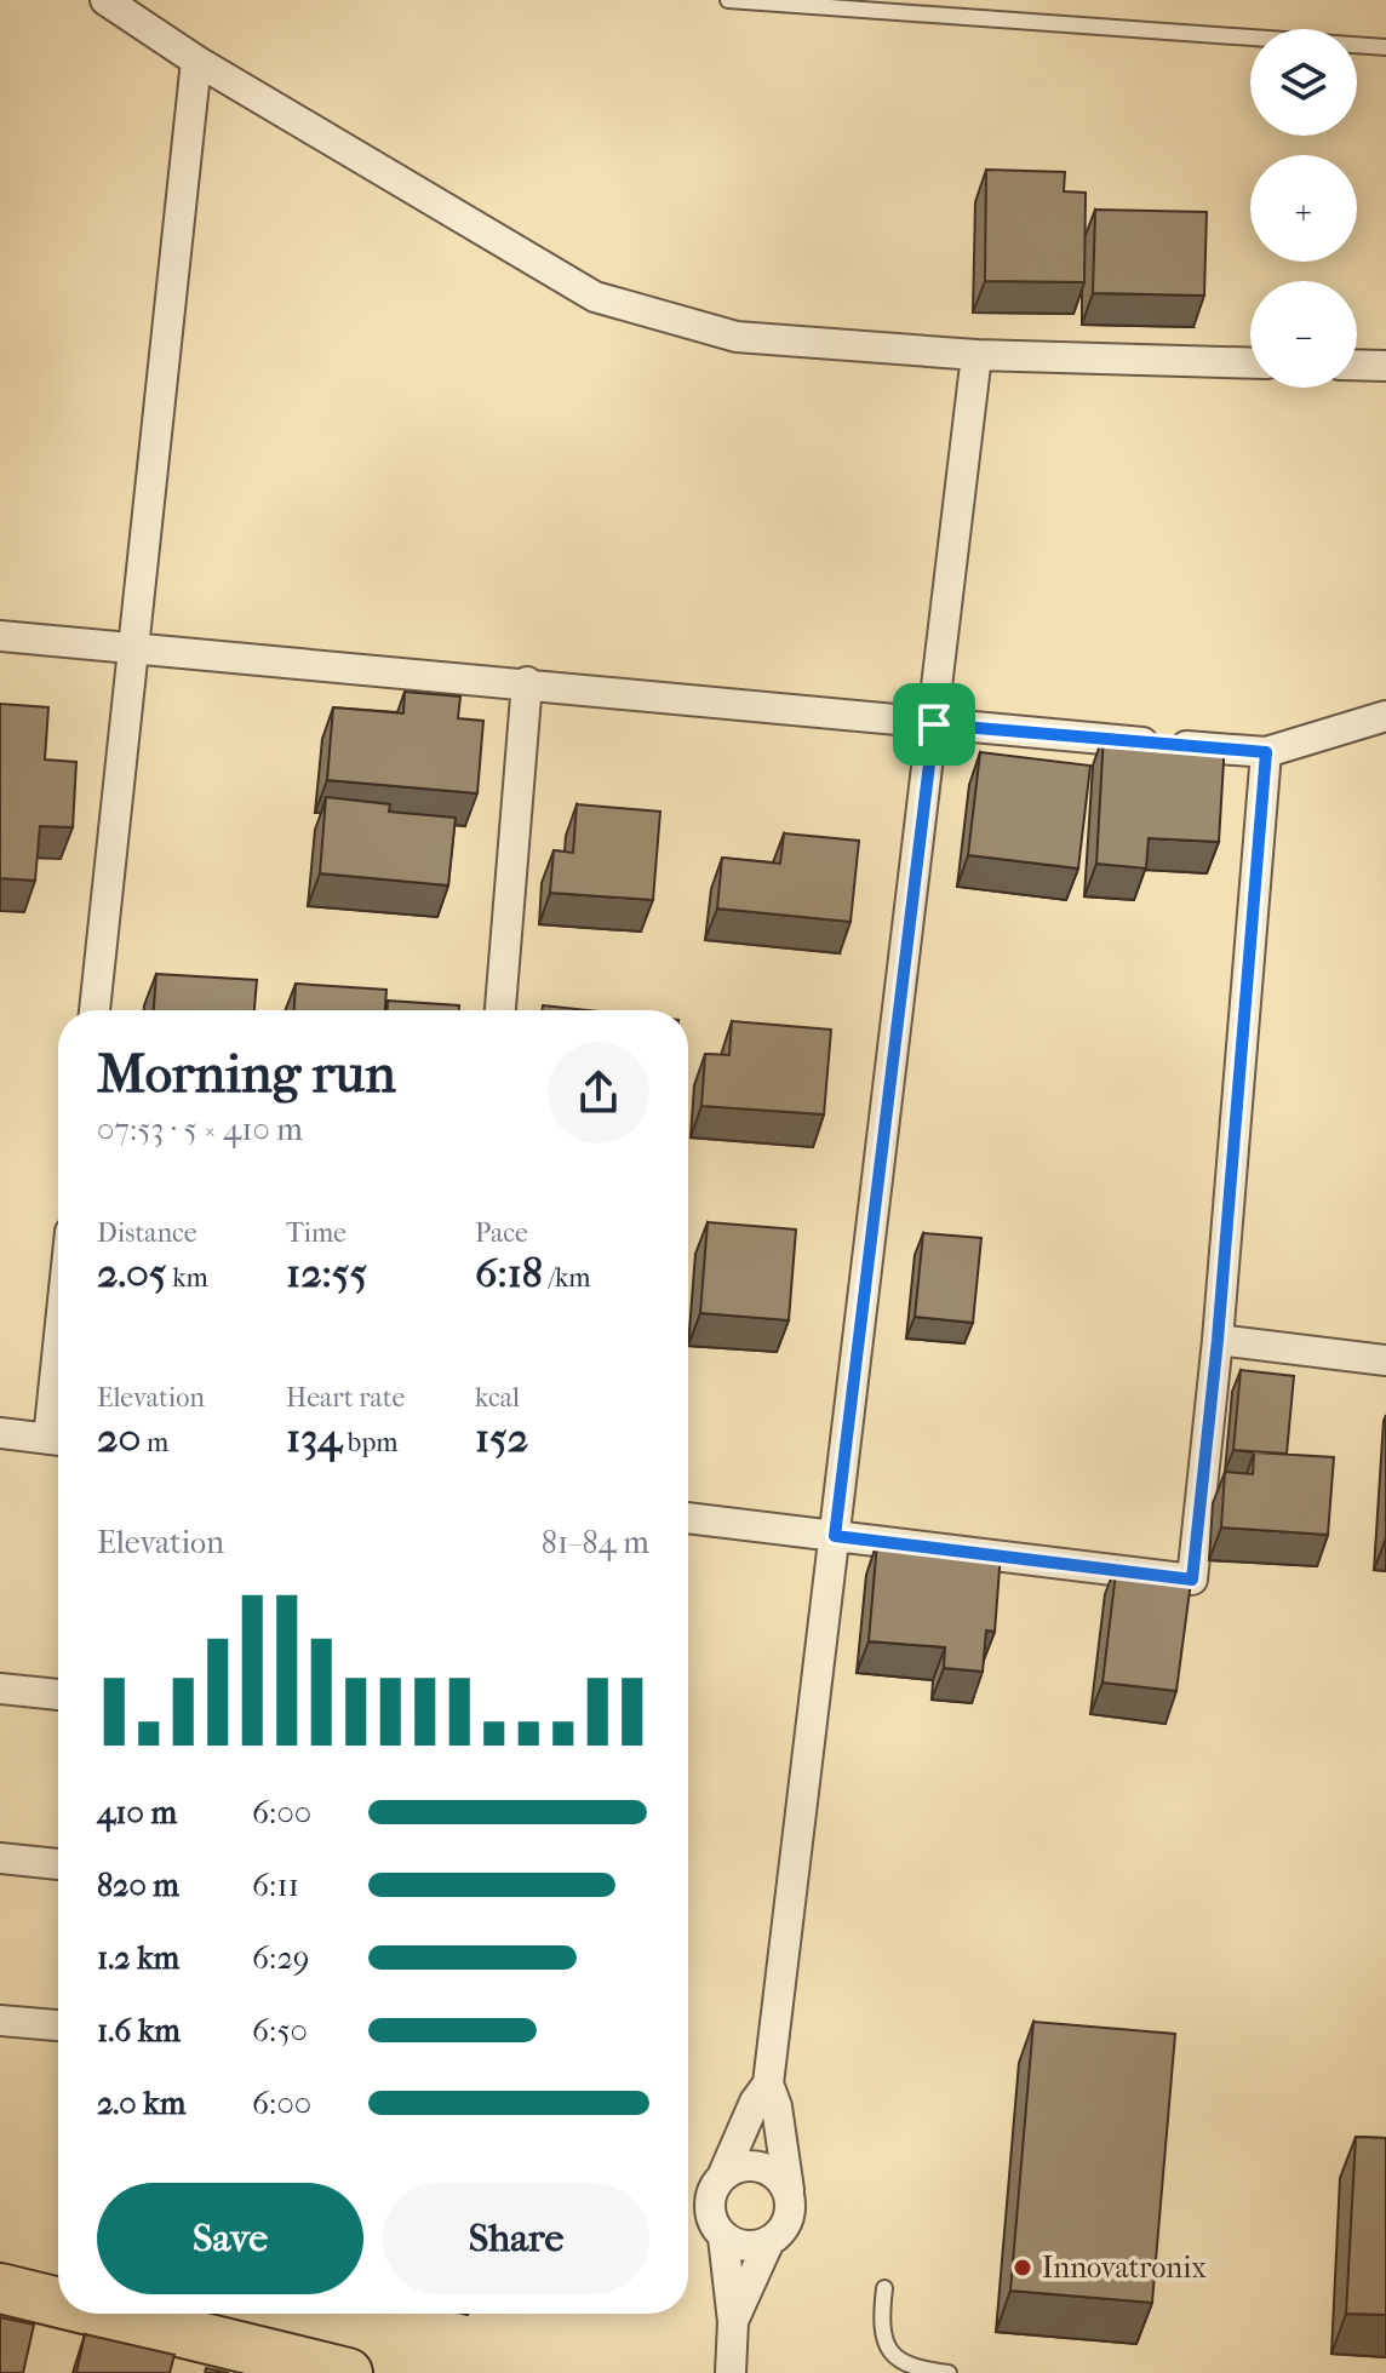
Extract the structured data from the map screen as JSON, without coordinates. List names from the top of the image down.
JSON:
{
  "places": ["Innovatronix"],
  "page": {
    "map_buttons": ["+", "−"],
    "heading": ["Morning run", "07:53 · 5 × 410 m"],
    "stats": [
      ["Distance", "2.05 km"],
      ["Time", "12:55"],
      ["Pace", "6:18 /km"],
      ["Elevation", "20 m"],
      ["Heart rate", "134 bpm"],
      ["kcal", "152"]
    ],
    "chart": ["Elevation", "81–84 m"],
    "list": [
      {
        "name": "410 m",
        "note": "6:00"
      },
      {
        "name": "820 m",
        "note": "6:11"
      },
      {
        "name": "1.2 km",
        "note": "6:29"
      },
      {
        "name": "1.6 km",
        "note": "6:50"
      },
      {
        "name": "2.0 km",
        "note": "6:00"
      }
    ],
    "buttons": ["Save", "Share"]
  }
}
